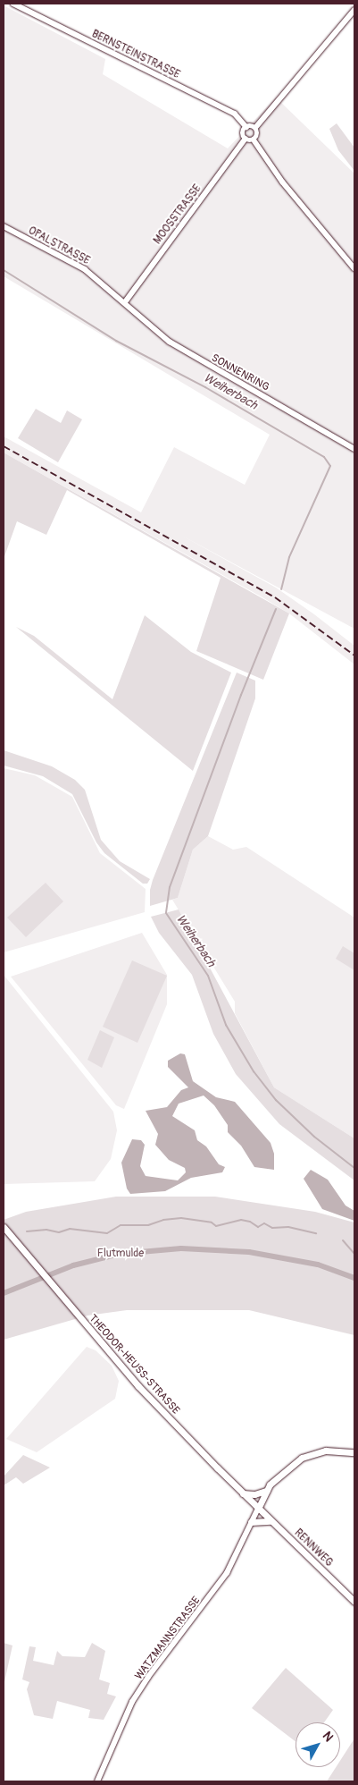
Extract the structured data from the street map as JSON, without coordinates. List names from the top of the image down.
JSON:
{
  "streets": {
    "main road": ["THEODOR-HEUSS-STRASSE", "RENNWEG"],
    "street": [
      "BERNSTEINSTRASSE",
      "MOOSSTRASSE",
      "OPALSTRASSE",
      "SONNENRING",
      "WATZMANNSTRASSE"
    ]
  },
  "crossings": [
    ["BERNSTEINSTRASSE", "MOOSSTRASSE"],
    ["MOOSSTRASSE", "OPALSTRASSE"],
    ["MOOSSTRASSE", "SONNENRING"],
    ["OPALSTRASSE", "SONNENRING"],
    ["THEODOR-HEUSS-STRASSE", "RENNWEG"],
    ["THEODOR-HEUSS-STRASSE", "WATZMANNSTRASSE"],
    ["RENNWEG", "WATZMANNSTRASSE"]
  ],
  "water": ["Weiherbach"],
  "parks": ["Flutmulde"],
  "north": "top right"
}
